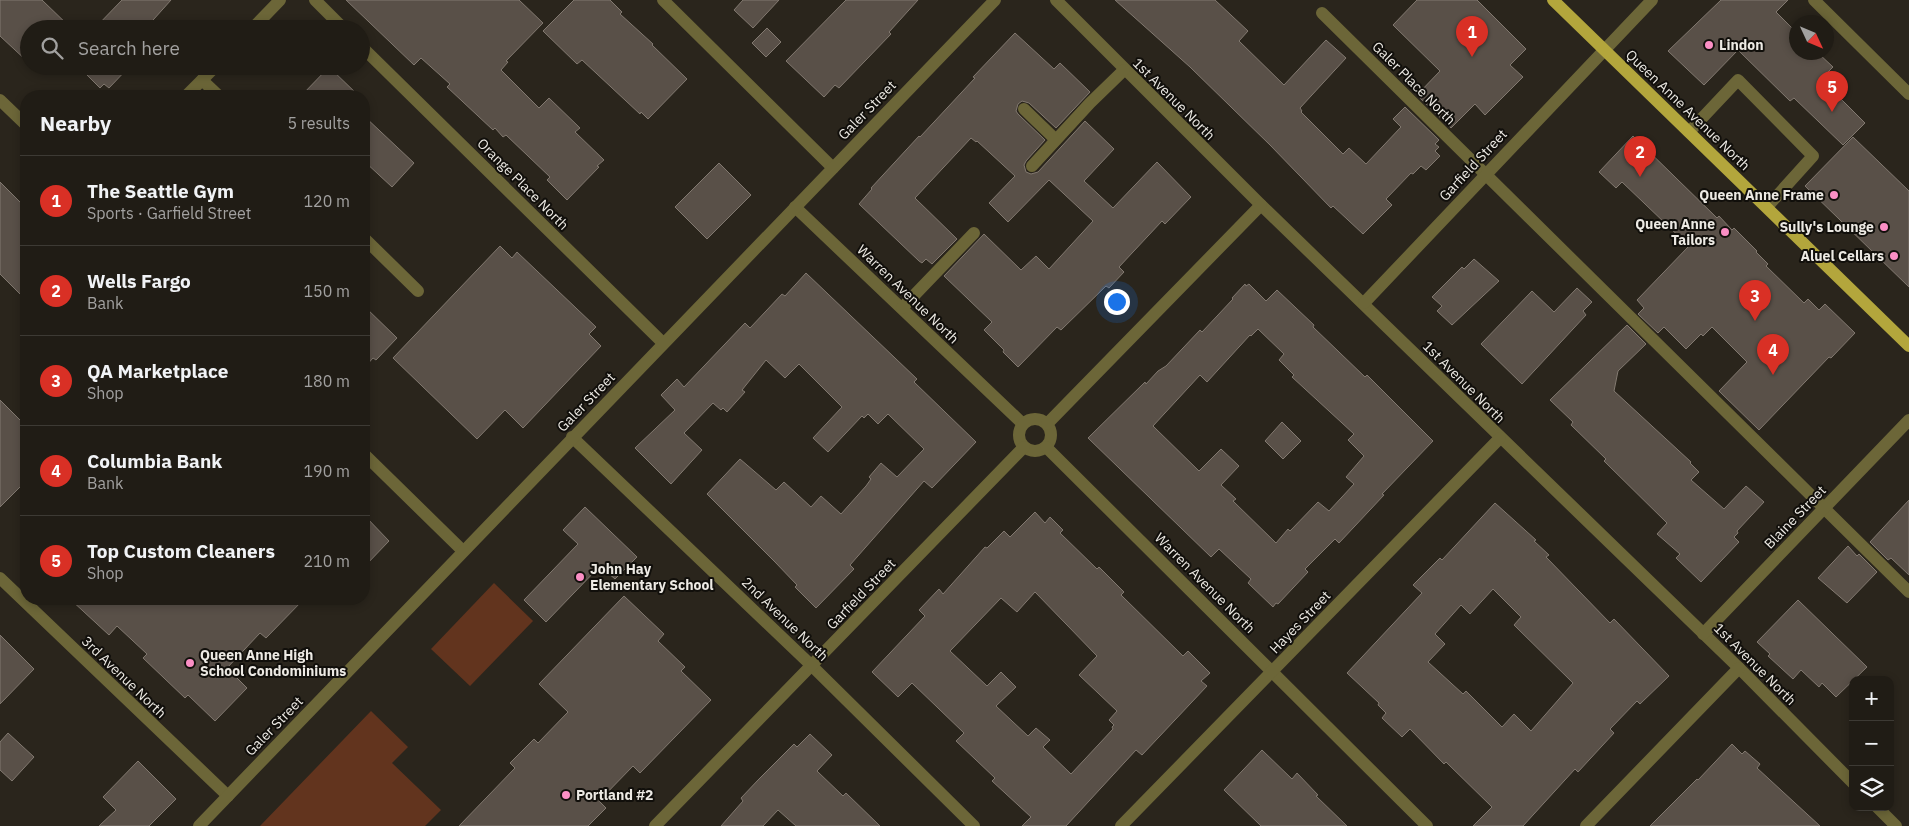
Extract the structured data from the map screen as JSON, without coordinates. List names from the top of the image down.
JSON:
{
  "streets": {
    "main road": ["Queen Anne Avenue North"],
    "street": [
      "Galer Place North",
      "1st Avenue North",
      "Galer Street",
      "Garfield Street",
      "Orange Place North",
      "Warren Avenue North",
      "Blaine Street",
      "2nd Avenue North",
      "Hayes Street",
      "3rd Avenue North"
    ]
  },
  "crossings": [
    ["Galer Place North", "Garfield Street"],
    ["Galer Place North", "Blaine Street"],
    ["1st Avenue North", "Garfield Street"],
    ["1st Avenue North", "Blaine Street"],
    ["1st Avenue North", "Hayes Street"],
    ["Galer Street", "Orange Place North"],
    ["Galer Street", "Warren Avenue North"],
    ["Galer Street", "2nd Avenue North"],
    ["Galer Street", "3rd Avenue North"],
    ["Queen Anne Avenue North", "Garfield Street"],
    ["Garfield Street", "Warren Avenue North"],
    ["Garfield Street", "2nd Avenue North"],
    ["Warren Avenue North", "Hayes Street"]
  ],
  "places": [
    "Lindon",
    "Queen Anne Frame",
    "Sully's Lounge",
    "Queen Anne Tailors",
    "Aluel Cellars",
    "John Hay Elementary School",
    "Queen Anne High School Condominiums",
    "Portland #2"
  ],
  "north": "bottom right",
  "page": {
    "pins": [
      "1",
      "5",
      "2",
      "3",
      "4"
    ],
    "search": "Search here",
    "heading": ["Nearby", "5 results"],
    "list": [
      {
        "mark": "1",
        "name": "The Seattle Gym",
        "note": "Sports · Garfield Street",
        "value": "120 m"
      },
      {
        "mark": "2",
        "name": "Wells Fargo",
        "note": "Bank",
        "value": "150 m"
      },
      {
        "mark": "3",
        "name": "QA Marketplace",
        "note": "Shop",
        "value": "180 m"
      },
      {
        "mark": "4",
        "name": "Columbia Bank",
        "note": "Bank",
        "value": "190 m"
      },
      {
        "mark": "5",
        "name": "Top Custom Cleaners",
        "note": "Shop",
        "value": "210 m"
      }
    ],
    "map_buttons": ["+", "−"]
  }
}
